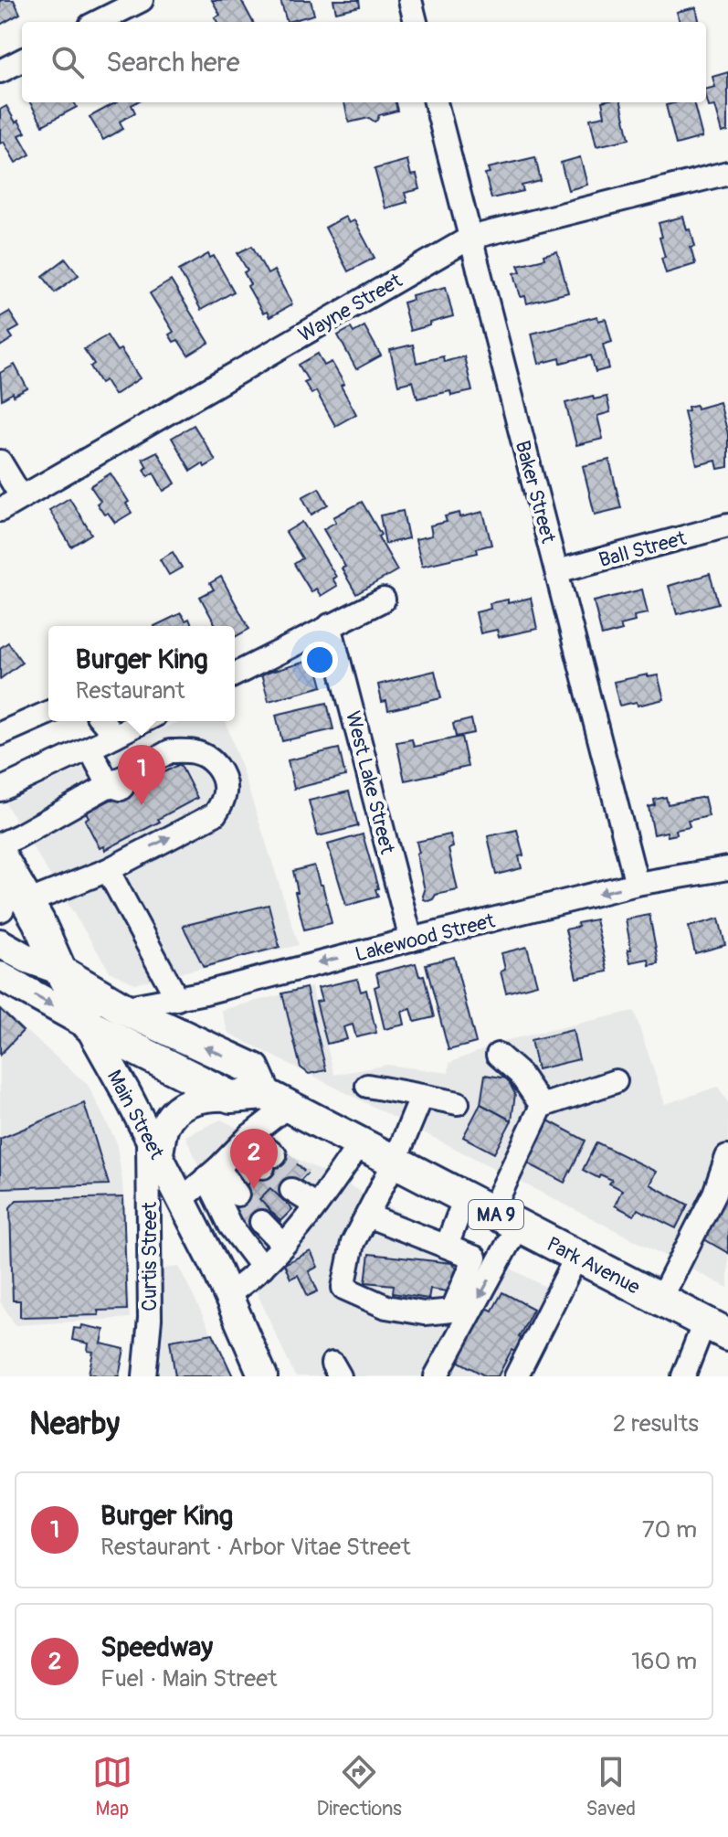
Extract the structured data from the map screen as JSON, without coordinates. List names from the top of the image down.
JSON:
{
  "streets": {
    "highway": ["Main Street", "MA 9", "Park Avenue"],
    "street": [
      "Wayne Street",
      "Baker Street",
      "Ball Street",
      "West Lake Street",
      "Lakewood Street",
      "Curtis Street"
    ]
  },
  "crossings": [
    ["Wayne Street", "Baker Street"],
    ["Baker Street", "Ball Street"],
    ["Baker Street", "Lakewood Street"],
    ["West Lake Street", "Lakewood Street"],
    ["Lakewood Street", "Park Avenue"],
    ["Main Street", "Curtis Street"],
    ["Main Street", "Park Avenue"]
  ],
  "page": {
    "search": "Search here",
    "popup": ["Burger King", "Restaurant"],
    "pins": ["1", "2"],
    "heading": ["Nearby", "2 results"],
    "list": [
      {
        "mark": "1",
        "name": "Burger King",
        "note": "Restaurant · Arbor Vitae Street",
        "value": "70 m"
      },
      {
        "mark": "2",
        "name": "Speedway",
        "note": "Fuel · Main Street",
        "value": "160 m"
      }
    ],
    "nav": ["Map", "Directions", "Saved"]
  }
}
